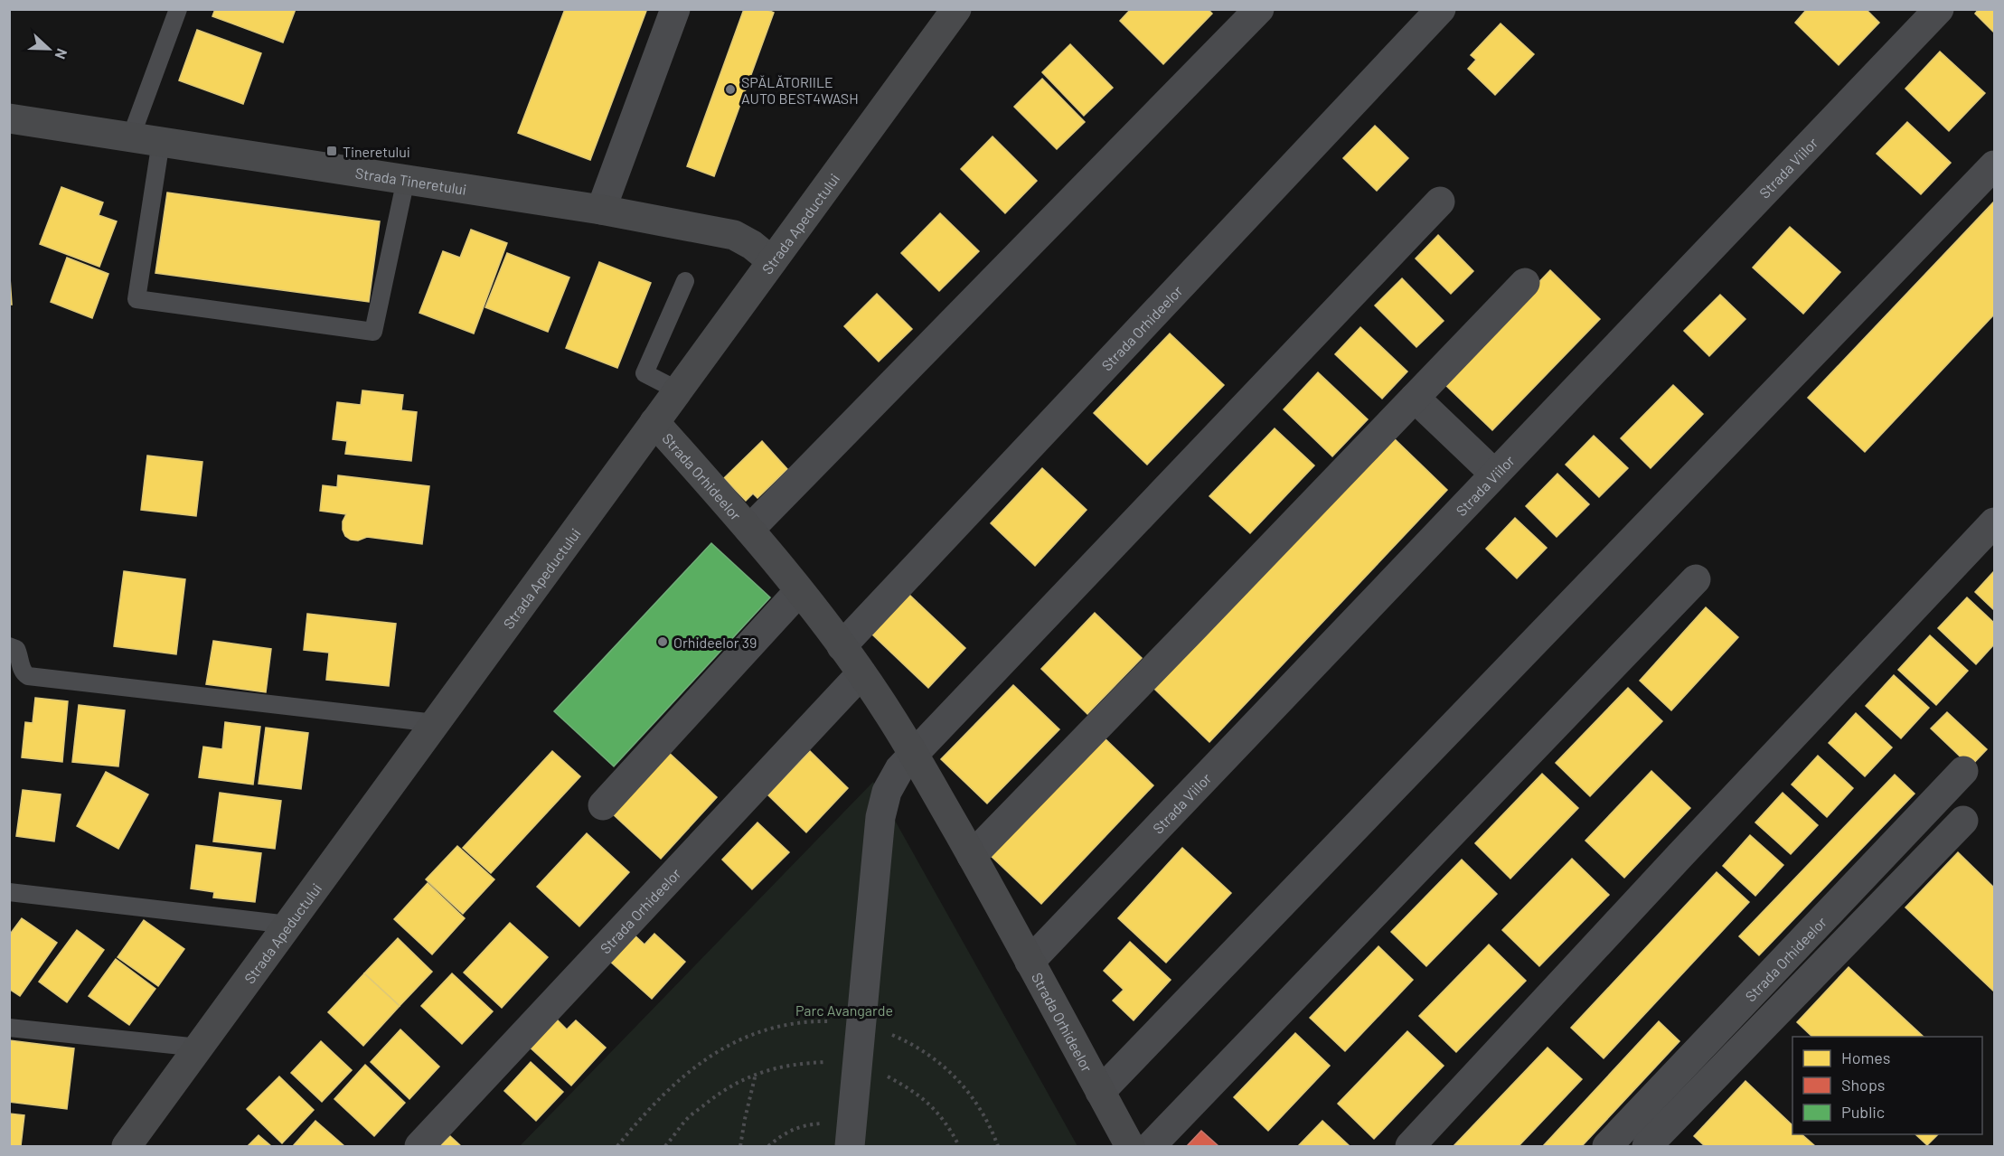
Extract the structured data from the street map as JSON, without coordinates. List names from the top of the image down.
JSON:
{
  "streets": {
    "street": [
      "Strada Viilor",
      "Strada Tineretului",
      "Strada Apeductului",
      "Strada Orhideelor"
    ]
  },
  "crossings": [
    ["Strada Viilor", "Strada Orhideelor"],
    ["Strada Tineretului", "Strada Apeductului"],
    ["Strada Apeductului", "Strada Orhideelor"]
  ],
  "parks": ["Parc Avangarde"],
  "places": {
    "other": ["SPĂLĂTORIILE AUTO BEST4WASH", "Orhideelor 39"],
    "transit": ["Tineretului"]
  },
  "legend": ["Homes", "Shops", "Public"],
  "north": "right"
}
